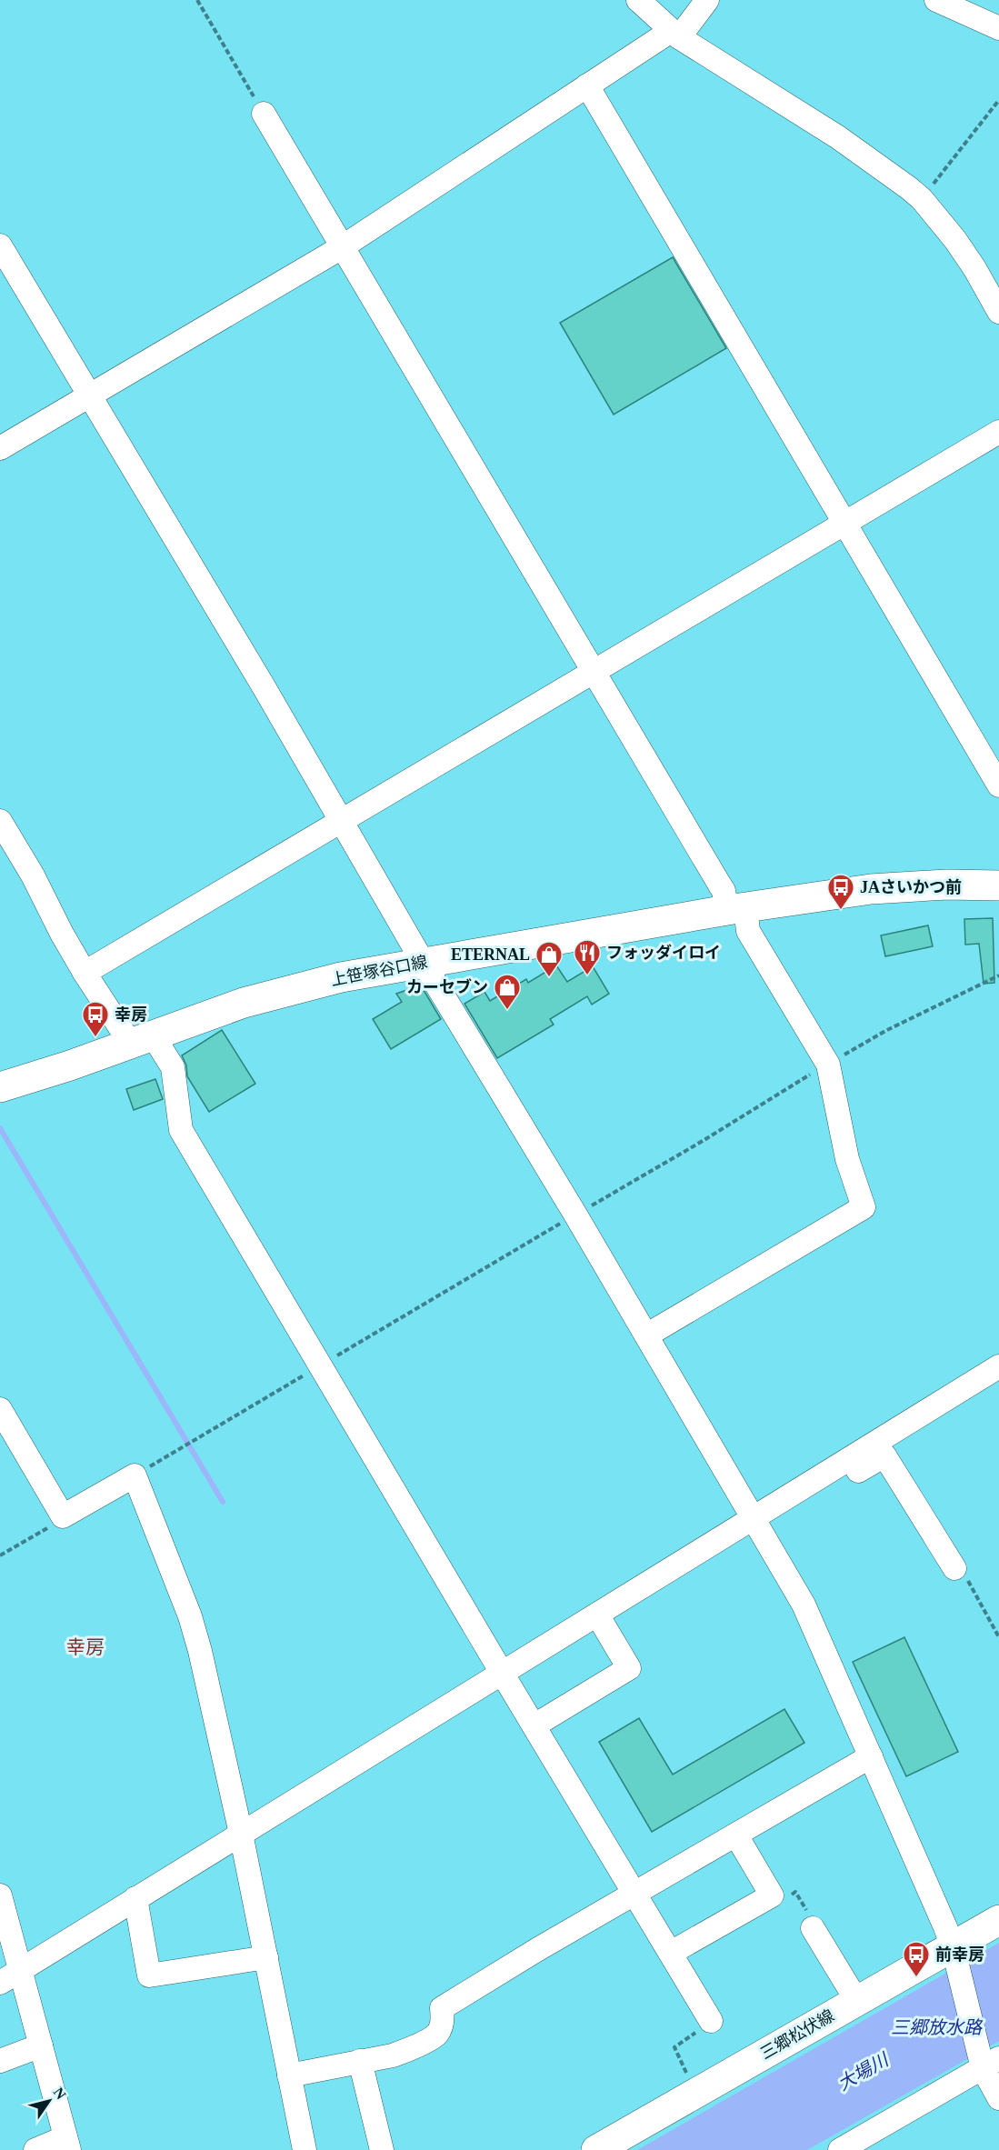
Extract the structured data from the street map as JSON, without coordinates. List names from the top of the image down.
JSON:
{
  "streets": {
    "main road": ["上笹塚谷口線", "三郷松伏線"]
  },
  "districts": ["幸房"],
  "water": ["三郷放水路", "大場川"],
  "places": {
    "bus stop": ["JAさいかつ前", "幸房", "前幸房"],
    "restaurant": ["フォッダイロイ"],
    "shop": ["ETERNAL", "カーセブン"]
  },
  "north": "top right"
}
